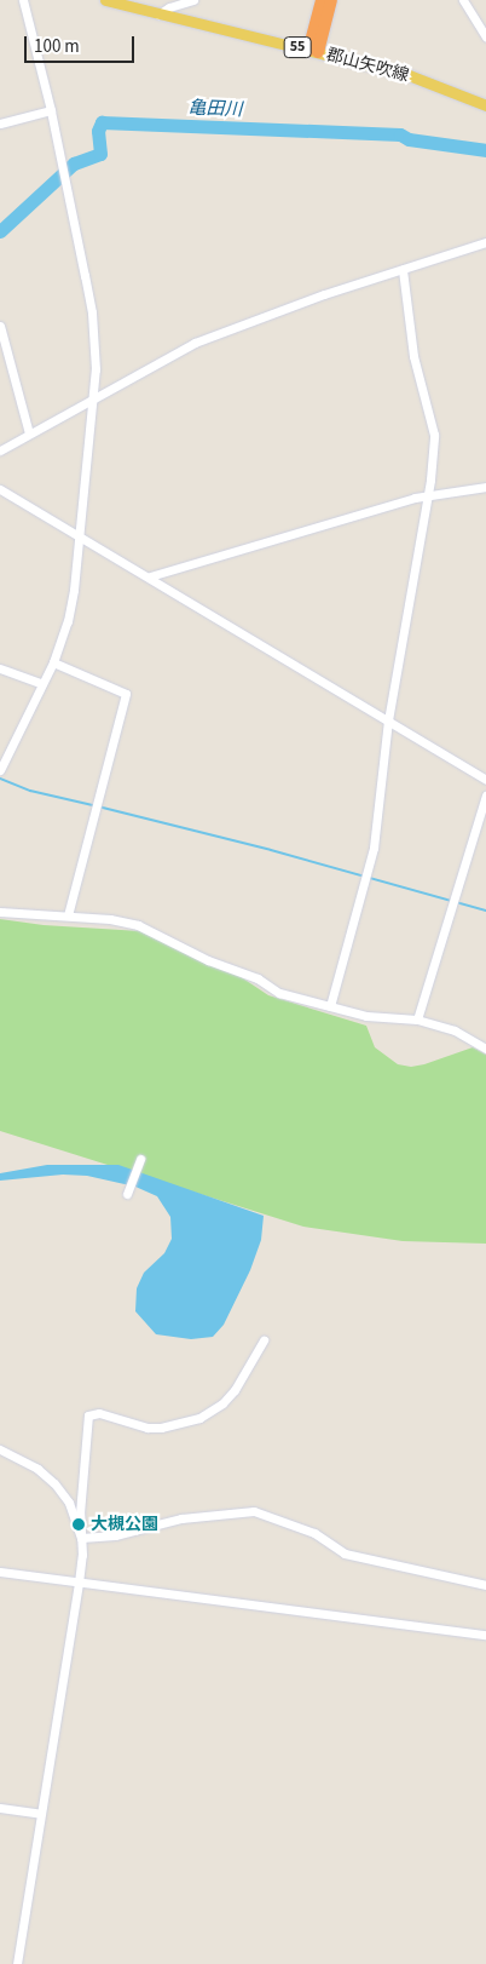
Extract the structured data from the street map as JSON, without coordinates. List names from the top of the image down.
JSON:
{
  "streets": {
    "main road": ["55", "郡山矢吹線"]
  },
  "water": ["亀田川"],
  "places": ["大槻公園"],
  "scale_bar": "100 m"
}
